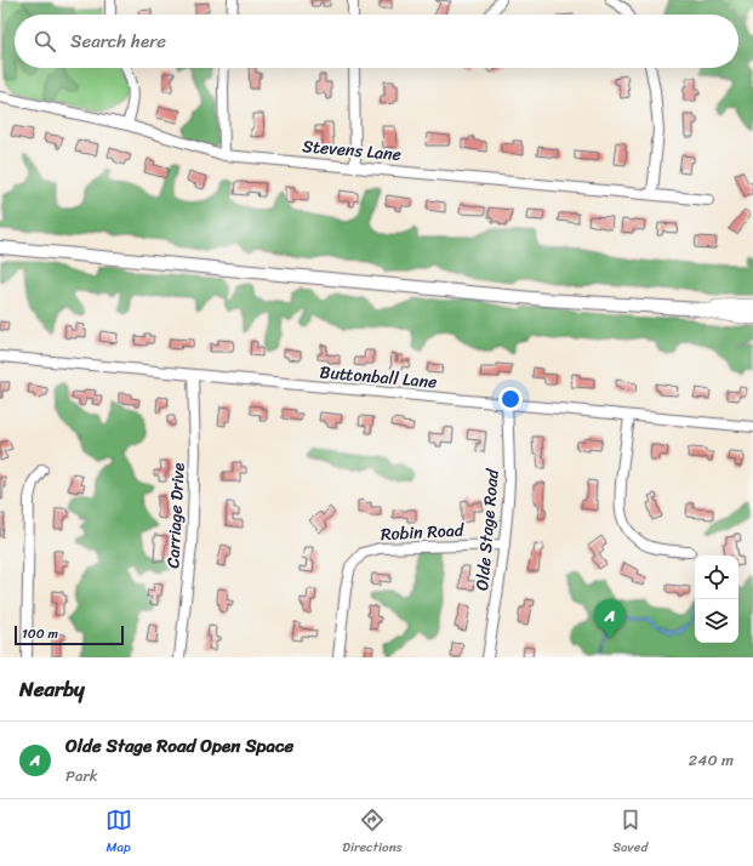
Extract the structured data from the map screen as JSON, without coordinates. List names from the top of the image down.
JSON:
{
  "streets": {
    "street": [
      "Stevens Lane",
      "Buttonball Lane",
      "Carriage Drive",
      "Olde Stage Road",
      "Robin Road"
    ]
  },
  "crossings": [
    ["Buttonball Lane", "Carriage Drive"],
    ["Buttonball Lane", "Olde Stage Road"],
    ["Olde Stage Road", "Robin Road"]
  ],
  "scale_bar": "100 m",
  "page": {
    "search": "Search here",
    "pins": "A",
    "scale": "100 m",
    "heading": "Nearby",
    "list": [
      {
        "mark": "A",
        "name": "Olde Stage Road Open Space",
        "note": "Park",
        "value": "240 m"
      }
    ],
    "nav": ["Map", "Directions", "Saved"]
  }
}
